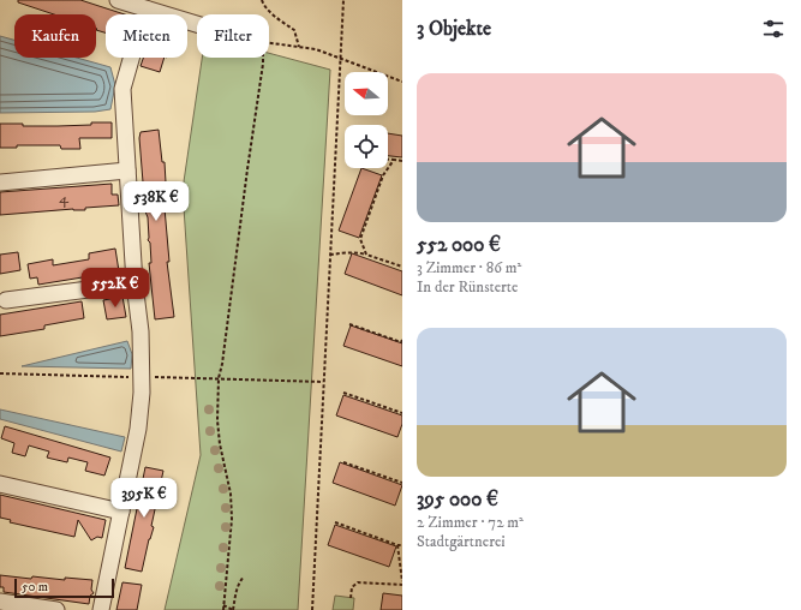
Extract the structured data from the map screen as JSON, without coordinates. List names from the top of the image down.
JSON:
{
  "house_numbers": ["4"],
  "scale_bar": "50 m",
  "north": "left",
  "page": {
    "heading": "3 Objekte",
    "chip": ["Kaufen", "Mieten", "Filter"],
    "list": [
      {
        "name": "552 000 €",
        "note": "3 Zimmer · 86 m² · In der Rünsterte"
      },
      {
        "name": "395 000 €",
        "note": "2 Zimmer · 72 m² · Stadtgärtnerei"
      }
    ],
    "price": ["538K €", "552K €", "395K €"],
    "scale": "50 m"
  }
}
